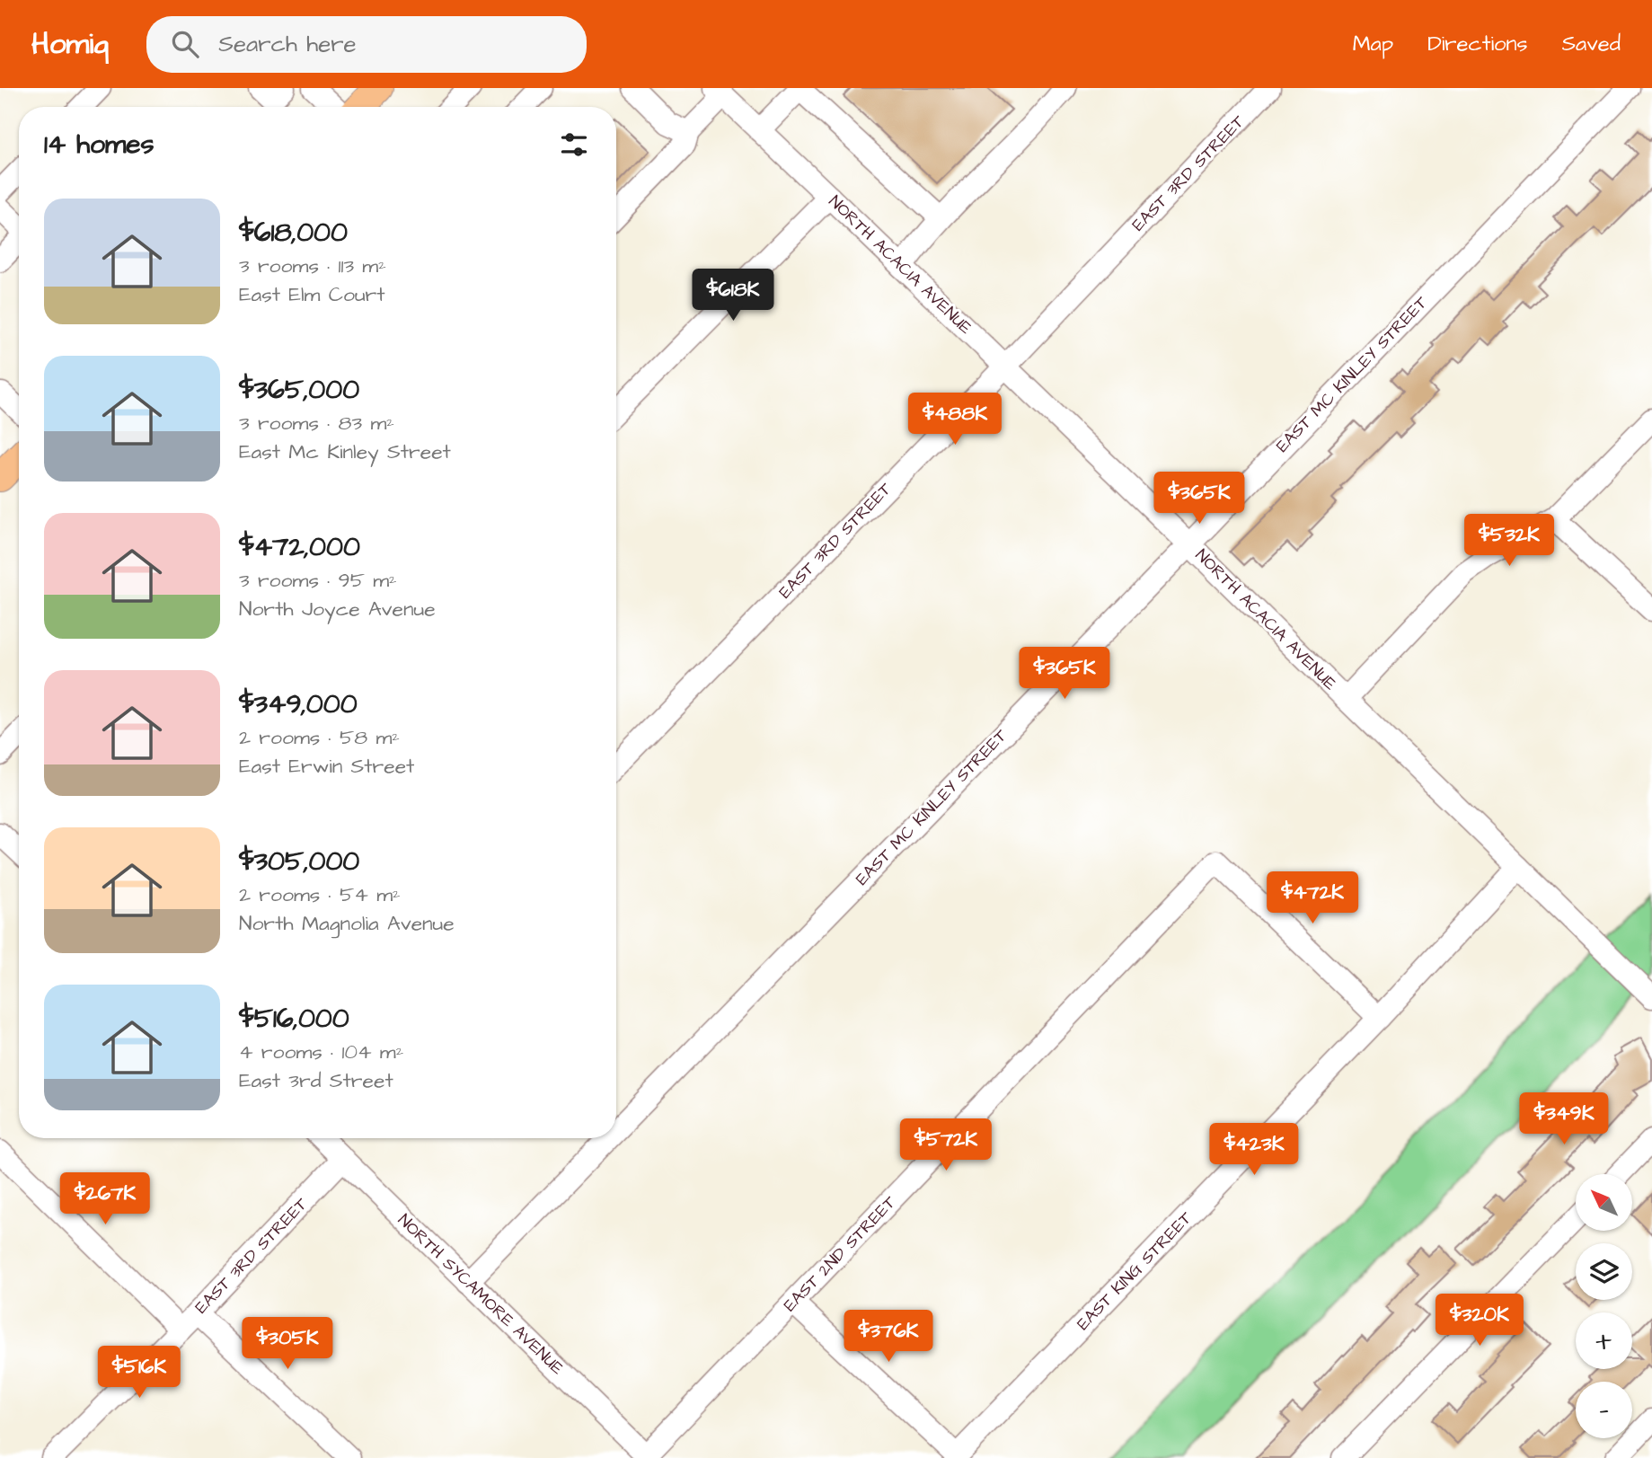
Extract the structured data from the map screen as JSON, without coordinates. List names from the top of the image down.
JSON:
{
  "streets": {
    "street": [
      "EAST 3RD STREET",
      "NORTH ACACIA AVENUE",
      "EAST MC KINLEY STREET",
      "EAST 2ND STREET",
      "EAST KING STREET",
      "NORTH SYCAMORE AVENUE"
    ]
  },
  "crossings": [
    ["EAST 3RD STREET", "NORTH ACACIA AVENUE"],
    ["EAST 3RD STREET", "NORTH SYCAMORE AVENUE"],
    ["NORTH ACACIA AVENUE", "EAST MC KINLEY STREET"],
    ["NORTH ACACIA AVENUE", "EAST KING STREET"],
    ["EAST MC KINLEY STREET", "NORTH SYCAMORE AVENUE"],
    ["EAST 2ND STREET", "EAST KING STREET"],
    ["EAST 2ND STREET", "NORTH SYCAMORE AVENUE"]
  ],
  "north": "top left",
  "page": {
    "header": "Homiq",
    "search": "Search here",
    "nav": ["Map", "Directions", "Saved"],
    "heading": "14 homes",
    "list": [
      {
        "name": "$618,000",
        "note": "3 rooms · 113 m² · East Elm Court"
      },
      {
        "name": "$365,000",
        "note": "3 rooms · 83 m² · East Mc Kinley Street"
      },
      {
        "name": "$472,000",
        "note": "3 rooms · 95 m² · North Joyce Avenue"
      },
      {
        "name": "$349,000",
        "note": "2 rooms · 58 m² · East Erwin Street"
      },
      {
        "name": "$305,000",
        "note": "2 rooms · 54 m² · North Magnolia Avenue"
      },
      {
        "name": "$516,000",
        "note": "4 rooms · 104 m² · East 3rd Street"
      }
    ],
    "price": [
      "$618K",
      "$488K",
      "$365K",
      "$532K",
      "$365K",
      "$472K",
      "$349K",
      "$572K",
      "$423K",
      "$267K",
      "$320K",
      "$376K",
      "$305K",
      "$516K"
    ],
    "map_buttons": ["+", "−"]
  }
}
